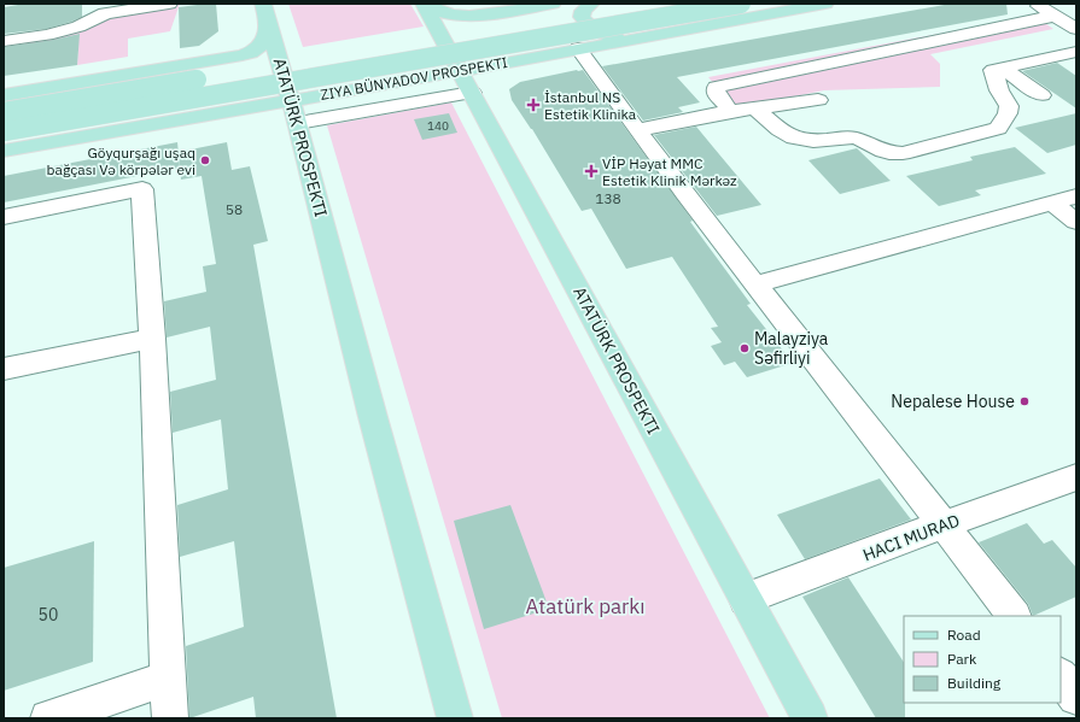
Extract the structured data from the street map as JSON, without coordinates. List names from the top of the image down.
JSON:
{
  "streets": {
    "main road": ["ZIYA BÜNYADOV PROSPEKTI", "ATATÜRK PROSPEKTI"]
  },
  "crossings": [
    ["ZIYA BÜNYADOV PROSPEKTI", "ATATÜRK PROSPEKTI"]
  ],
  "parks": ["Atatürk parkı"],
  "places": {
    "health": ["İstanbul NS Estetik Klinika", "VİP Həyat MMC Estetik Klinik Mərkəz"],
    "other": ["Göyqurşağı uşaq bağçası Və körpələr evi", "Malayziya Səfirliyi", "Nepalese House"]
  },
  "house_numbers": [
    "140",
    "138",
    "58",
    "50"
  ],
  "legend": ["Road", "Park", "Building"]
}
